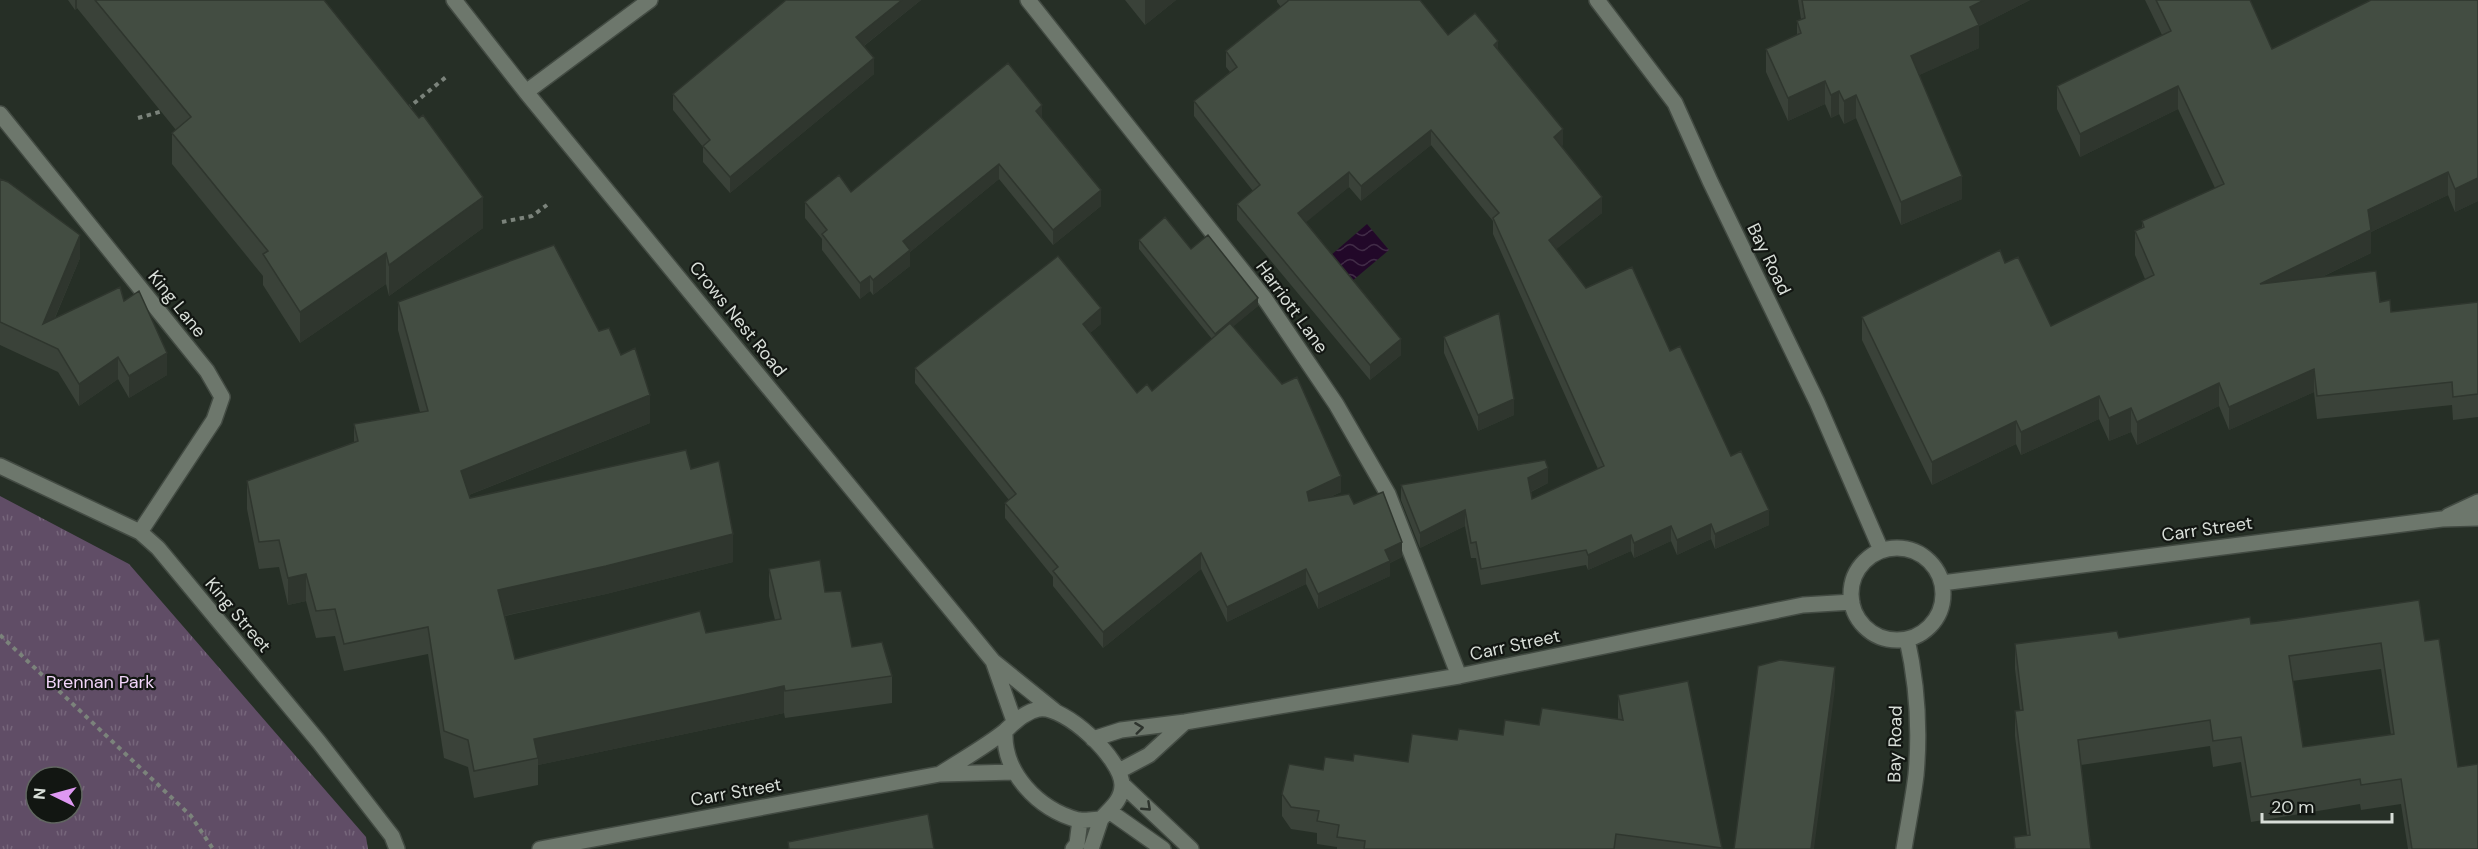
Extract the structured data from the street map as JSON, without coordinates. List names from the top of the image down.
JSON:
{
  "streets": {
    "street": [
      "Bay Road",
      "King Lane",
      "Harriott Lane",
      "Crows Nest Road",
      "Carr Street",
      "King Street"
    ]
  },
  "crossings": [
    ["Bay Road", "Carr Street"],
    ["King Lane", "King Street"],
    ["Harriott Lane", "Carr Street"],
    ["Crows Nest Road", "Carr Street"]
  ],
  "parks": ["Brennan Park"],
  "scale_bar": "20 m",
  "north": "left"
}
